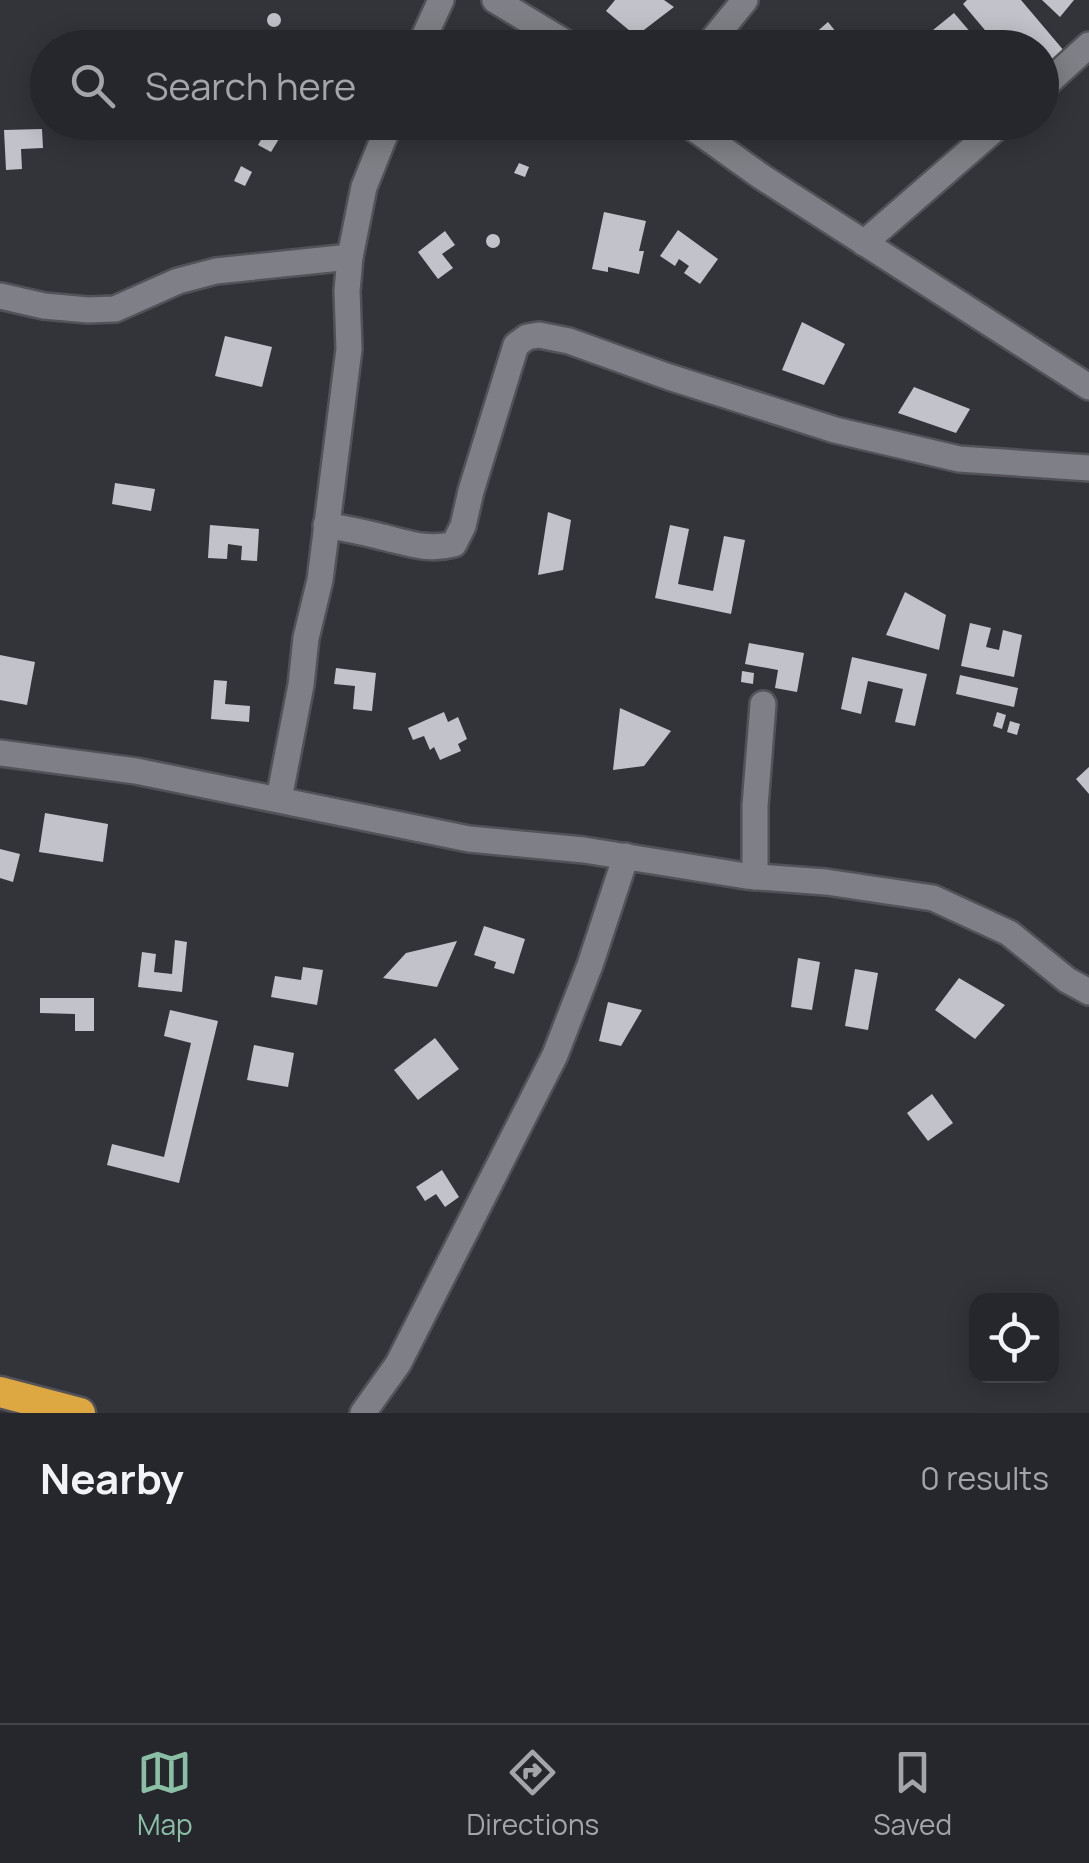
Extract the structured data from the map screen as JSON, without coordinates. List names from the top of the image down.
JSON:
{
  "page": {
    "search": "Search here",
    "heading": ["Nearby", "0 results"],
    "nav": ["Map", "Directions", "Saved"]
  }
}
